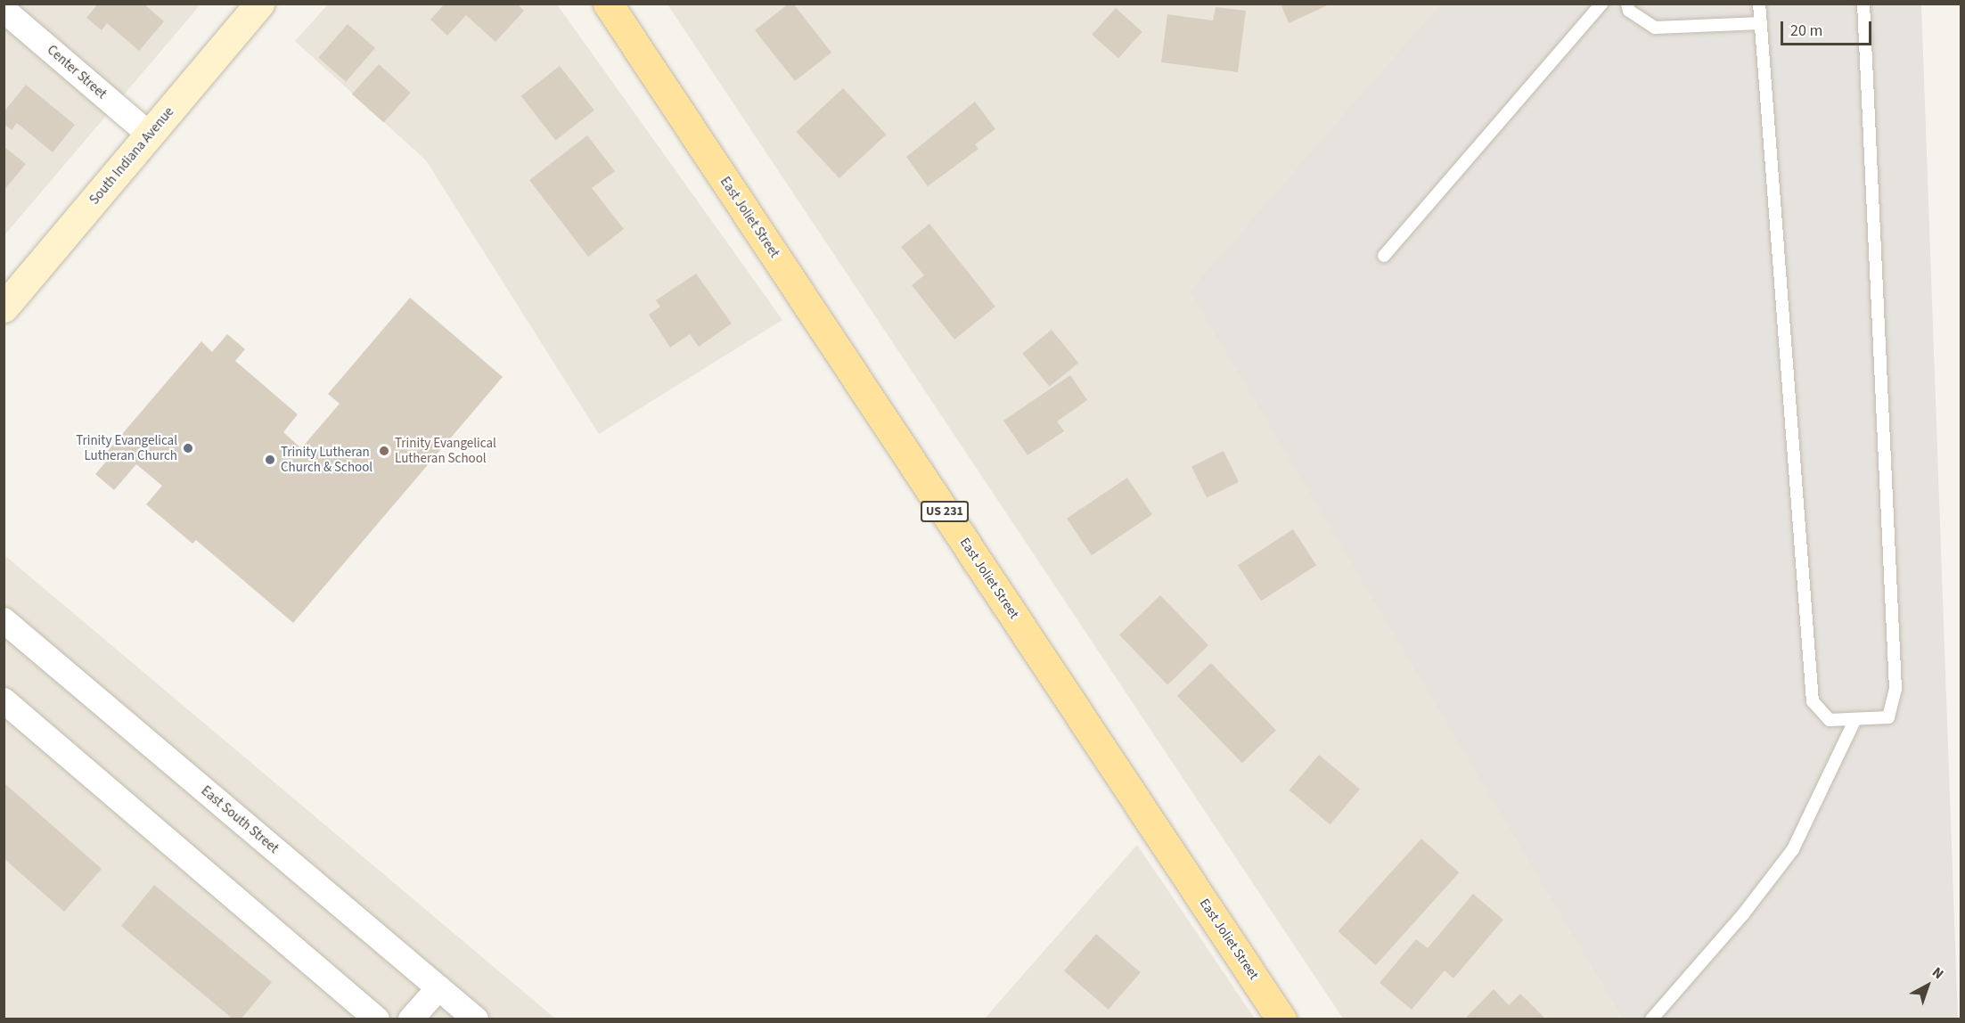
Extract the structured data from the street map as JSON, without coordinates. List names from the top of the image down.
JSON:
{
  "streets": {
    "main road": ["South Indiana Avenue", "East Joliet Street", "US 231"],
    "street": ["Center Street", "East South Street"]
  },
  "crossings": [
    ["Center Street", "South Indiana Avenue"]
  ],
  "places": ["Trinity Evangelical Lutheran Church", "Trinity Evangelical Lutheran School", "Trinity Lutheran Church & School"],
  "scale_bar": "20 m",
  "north": "top right"
}
